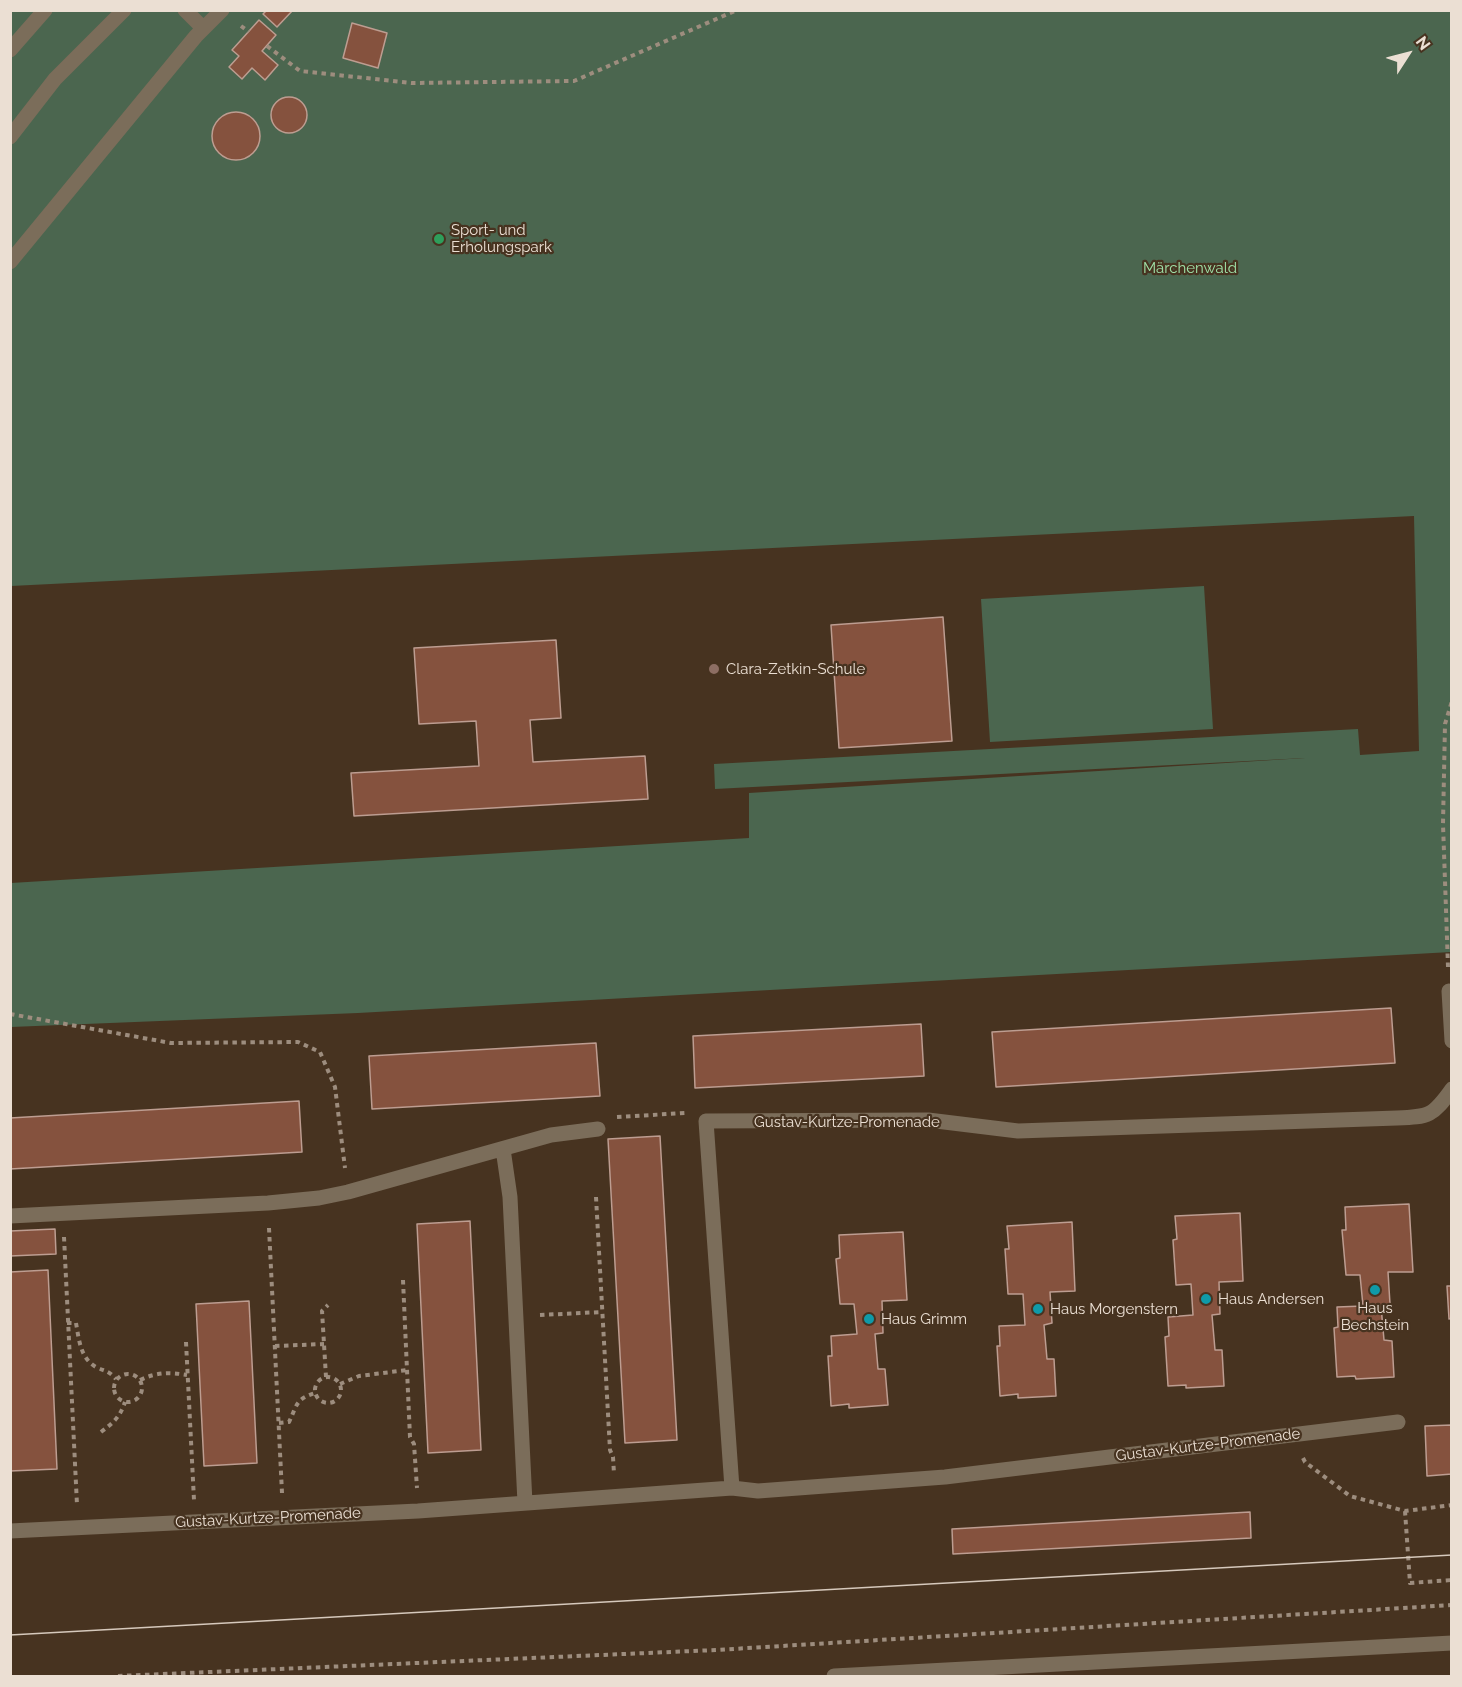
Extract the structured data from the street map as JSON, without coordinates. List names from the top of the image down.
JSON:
{
  "streets": {
    "street": ["Gustav-Kurtze-Promenade"]
  },
  "parks": ["Märchenwald"],
  "places": [
    "Sport- und Erholungspark",
    "Clara-Zetkin-Schule",
    "Haus Bechstein",
    "Haus Andersen",
    "Haus Morgenstern",
    "Haus Grimm"
  ],
  "north": "top right"
}
